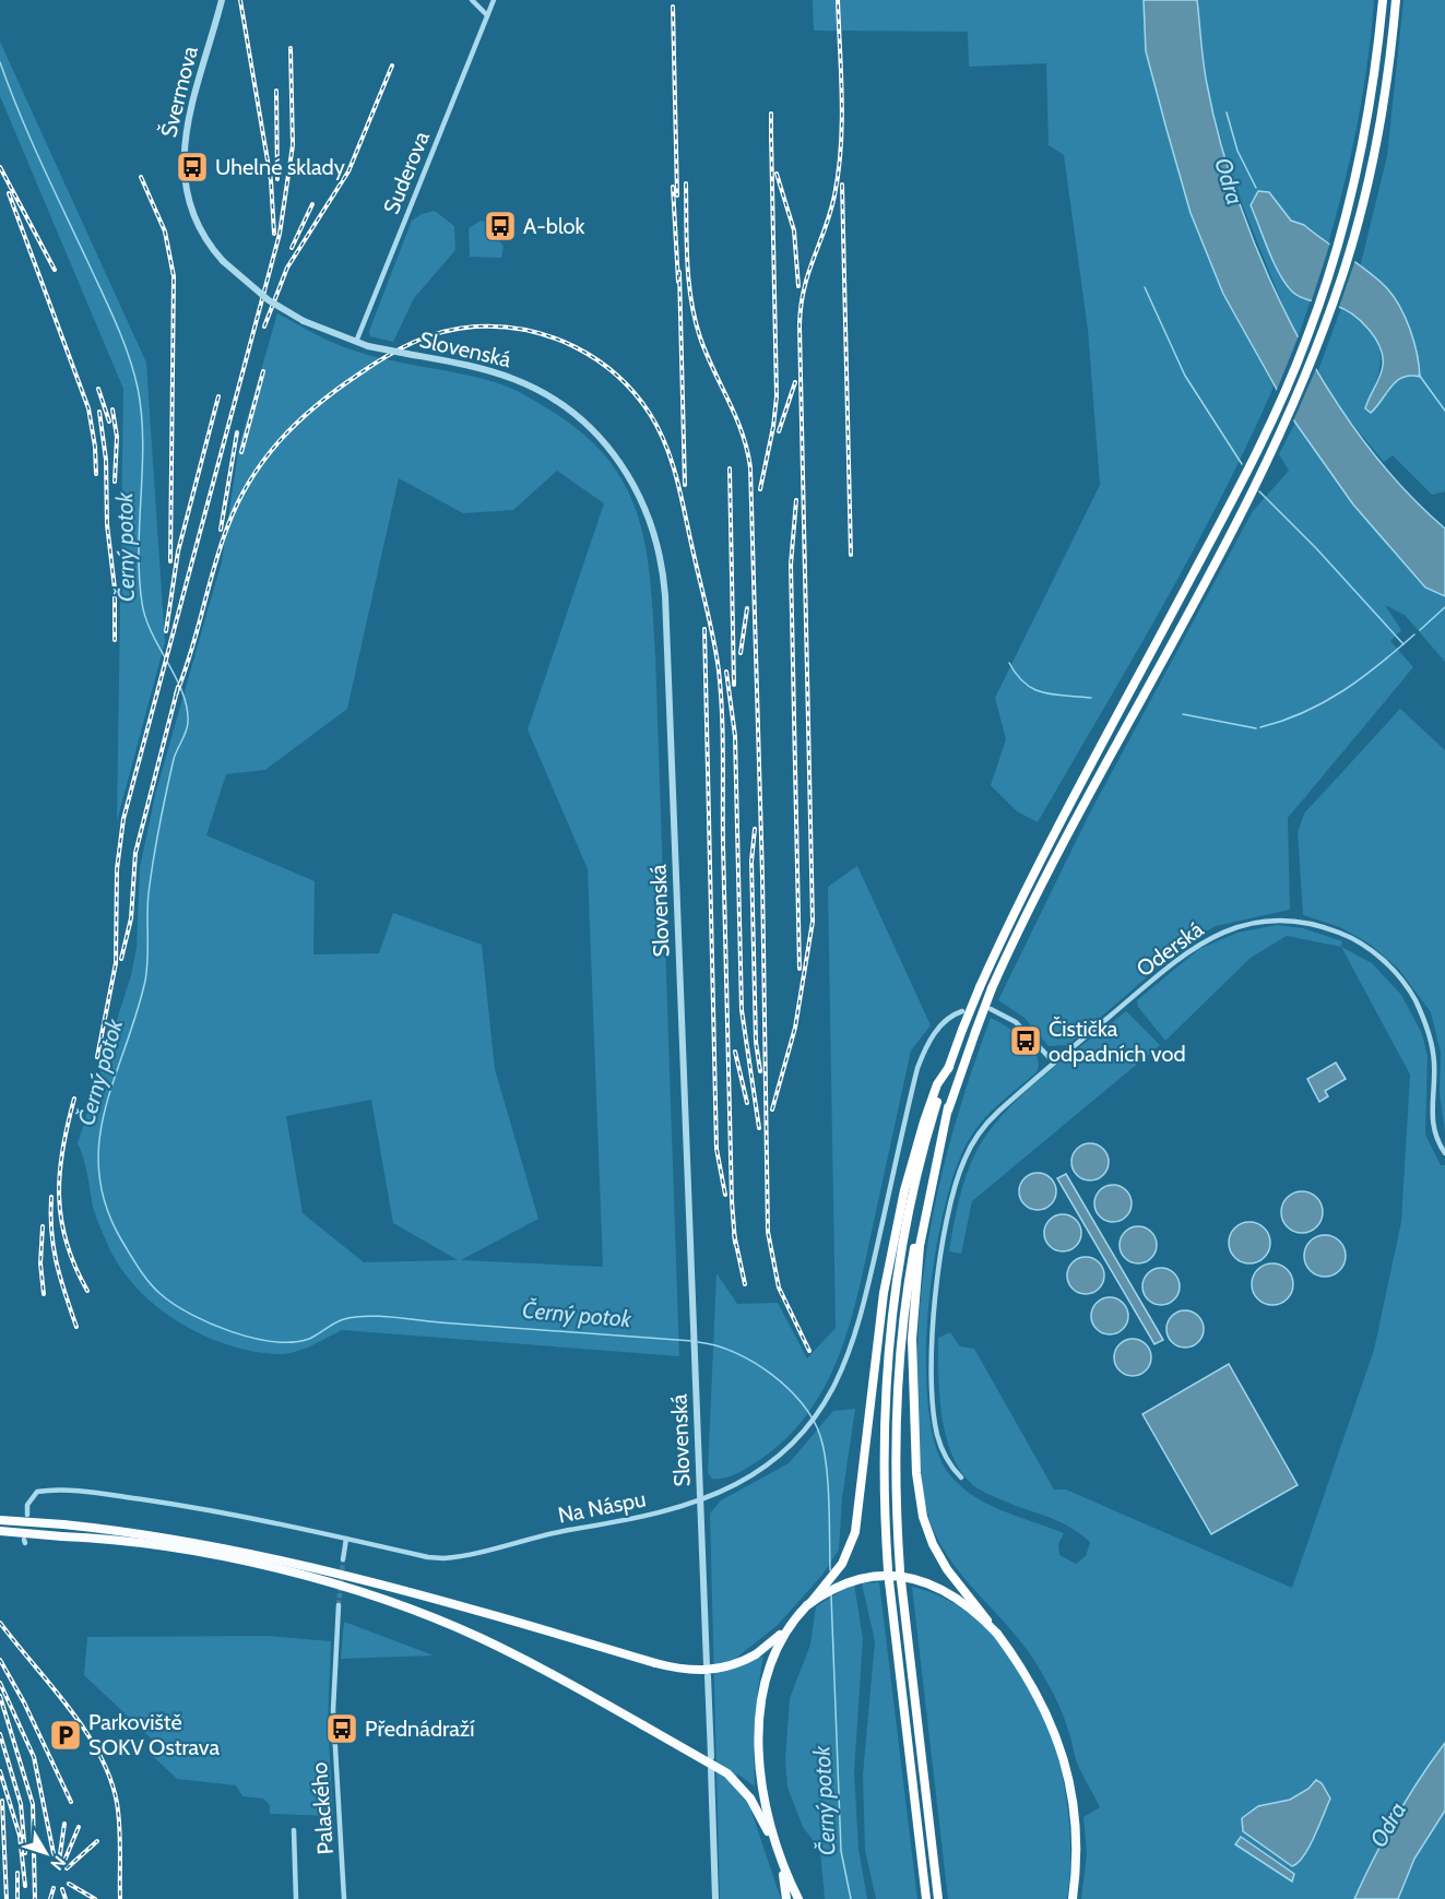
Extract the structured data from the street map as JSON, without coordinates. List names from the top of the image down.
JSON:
{
  "streets": {
    "street": [
      "Švermova",
      "Suderova",
      "Slovenská",
      "Oderská",
      "Na Náspu",
      "Palackého"
    ]
  },
  "crossings": [
    ["Švermova", "Suderova"],
    ["Švermova", "Slovenská"],
    ["Suderova", "Slovenská"],
    ["Slovenská", "Na Náspu"]
  ],
  "water": ["Odra", "Černý potok"],
  "places": {
    "bus stop": [
      "Uhelné sklady",
      "A-blok",
      "Čistička odpadních vod",
      "Přednádraží"
    ],
    "parking": ["Parkoviště SOKV Ostrava"]
  },
  "north": "bottom right"
}
